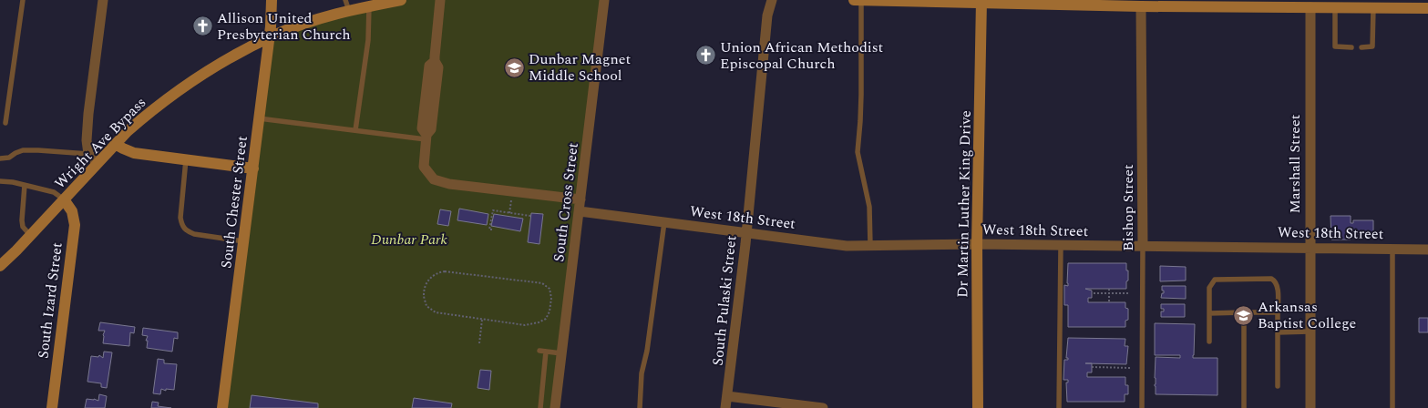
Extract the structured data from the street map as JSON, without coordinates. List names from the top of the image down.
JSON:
{
  "streets": {
    "main road": [
      "Wright Ave Bypass",
      "South Chester Street",
      "Dr Martin Luther King Drive",
      "South Izard Street"
    ],
    "street": [
      "Marshall Street",
      "South Cross Street",
      "Bishop Street",
      "West 18th Street",
      "South Pulaski Street"
    ]
  },
  "crossings": [
    ["Wright Ave Bypass", "South Chester Street"],
    ["Wright Ave Bypass", "South Izard Street"],
    ["Marshall Street", "West 18th Street"],
    ["South Cross Street", "West 18th Street"],
    ["Dr Martin Luther King Drive", "West 18th Street"],
    ["Bishop Street", "West 18th Street"],
    ["West 18th Street", "South Pulaski Street"]
  ],
  "parks": ["Dunbar Park"],
  "places": {
    "church": ["Allison United Presbyterian Church", "Union African Methodist Episcopal Church"],
    "school or university": ["Dunbar Magnet Middle School", "Arkansas Baptist College"]
  }
}
